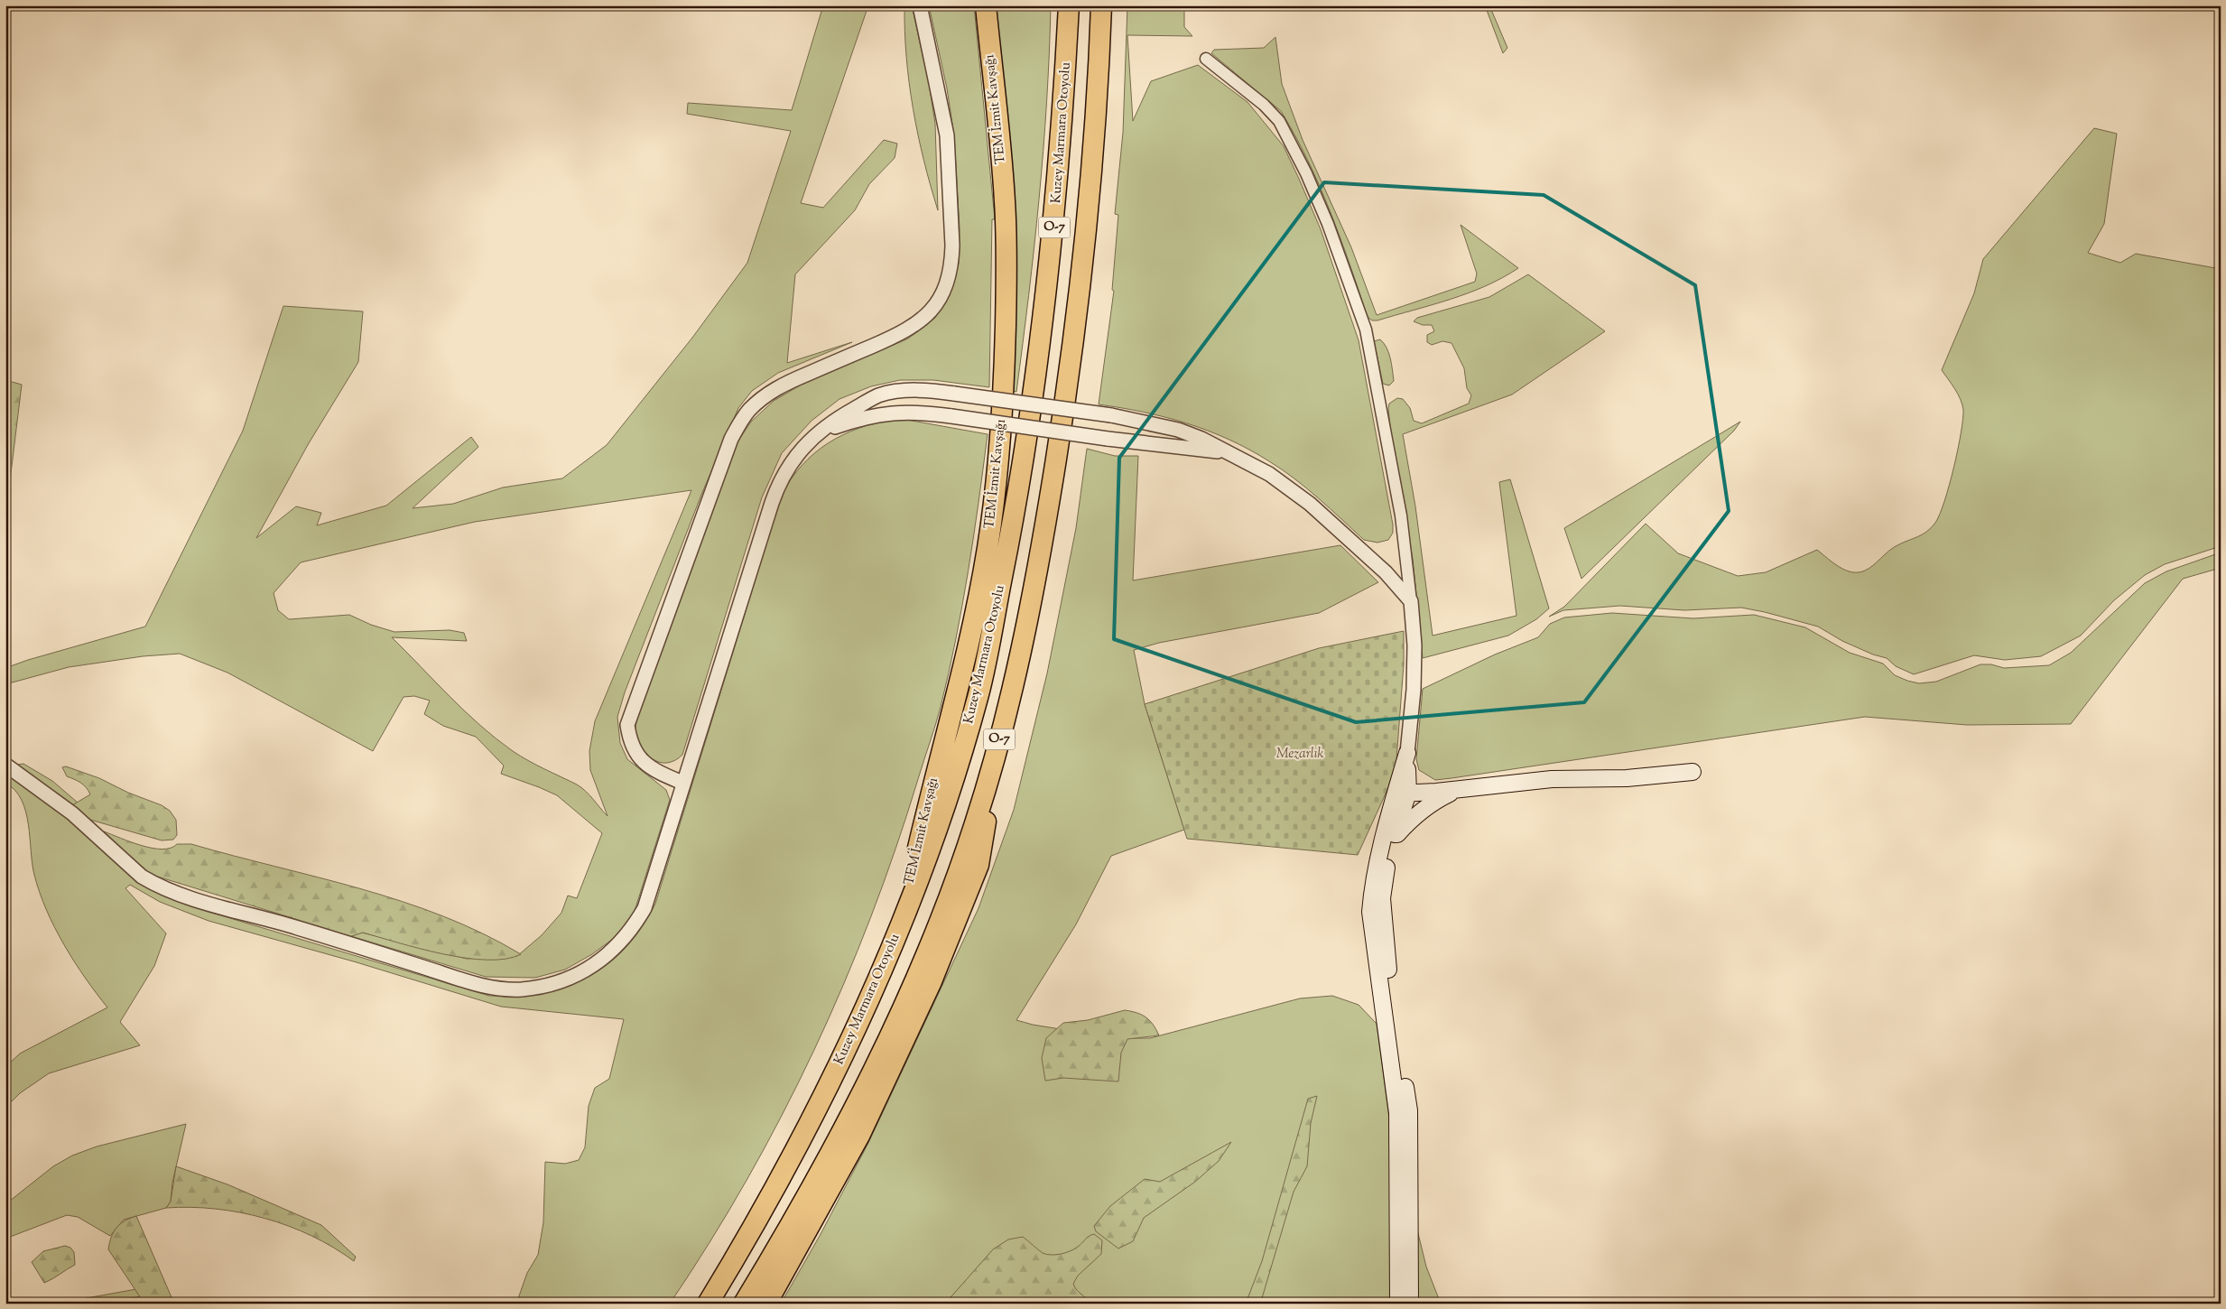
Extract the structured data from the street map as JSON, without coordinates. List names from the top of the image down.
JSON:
{
  "streets": {
    "highway": ["TEM İzmit Kavşağı", "Kuzey Marmara Otoyolu", "O-7"]
  },
  "crossings": [
    ["TEM İzmit Kavşağı", "Kuzey Marmara Otoyolu"]
  ],
  "parks": ["Mezarlık"]
}
